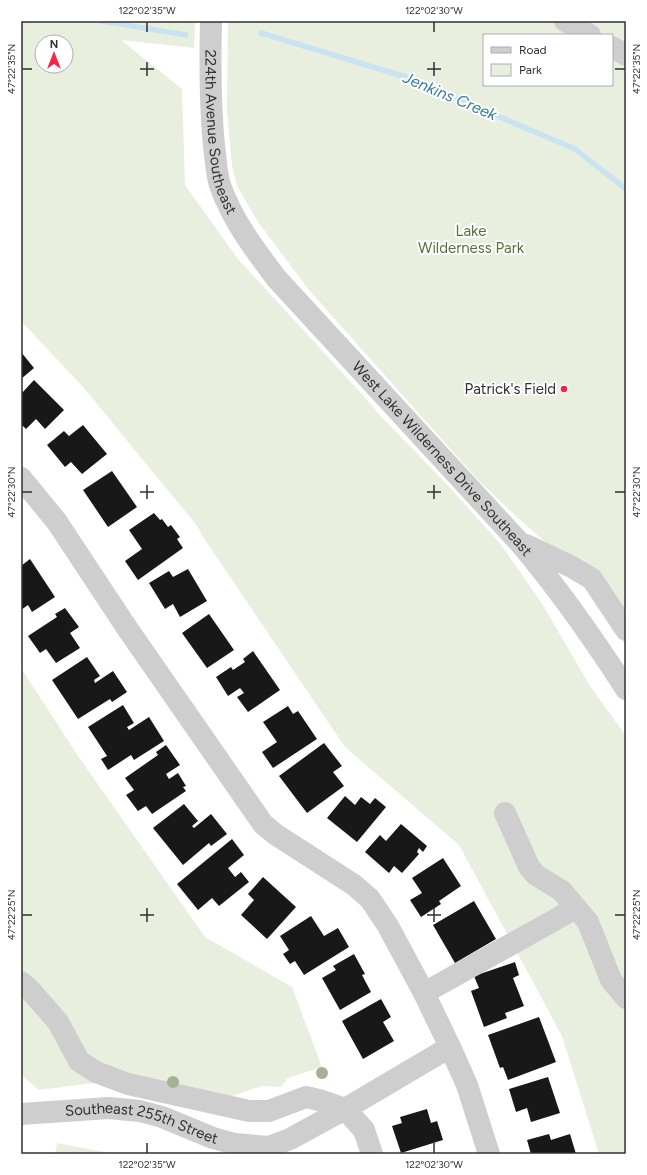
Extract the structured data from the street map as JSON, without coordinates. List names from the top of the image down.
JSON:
{
  "streets": {
    "street": ["224th Avenue Southeast", "West Lake Wilderness Drive Southeast", "Southeast 255th Street"]
  },
  "crossings": [
    ["224th Avenue Southeast", "West Lake Wilderness Drive Southeast"]
  ],
  "water": ["Jenkins Creek"],
  "parks": ["Lake Wilderness Park"],
  "places": ["Patrick's Field"],
  "legend": ["Road", "Park"],
  "north": "top",
  "coordinates": [
    "122°02'35\"W",
    "122°02'30\"W",
    "47°22'35\"N",
    "47°22'30\"N",
    "47°22'25\"N"
  ]
}
